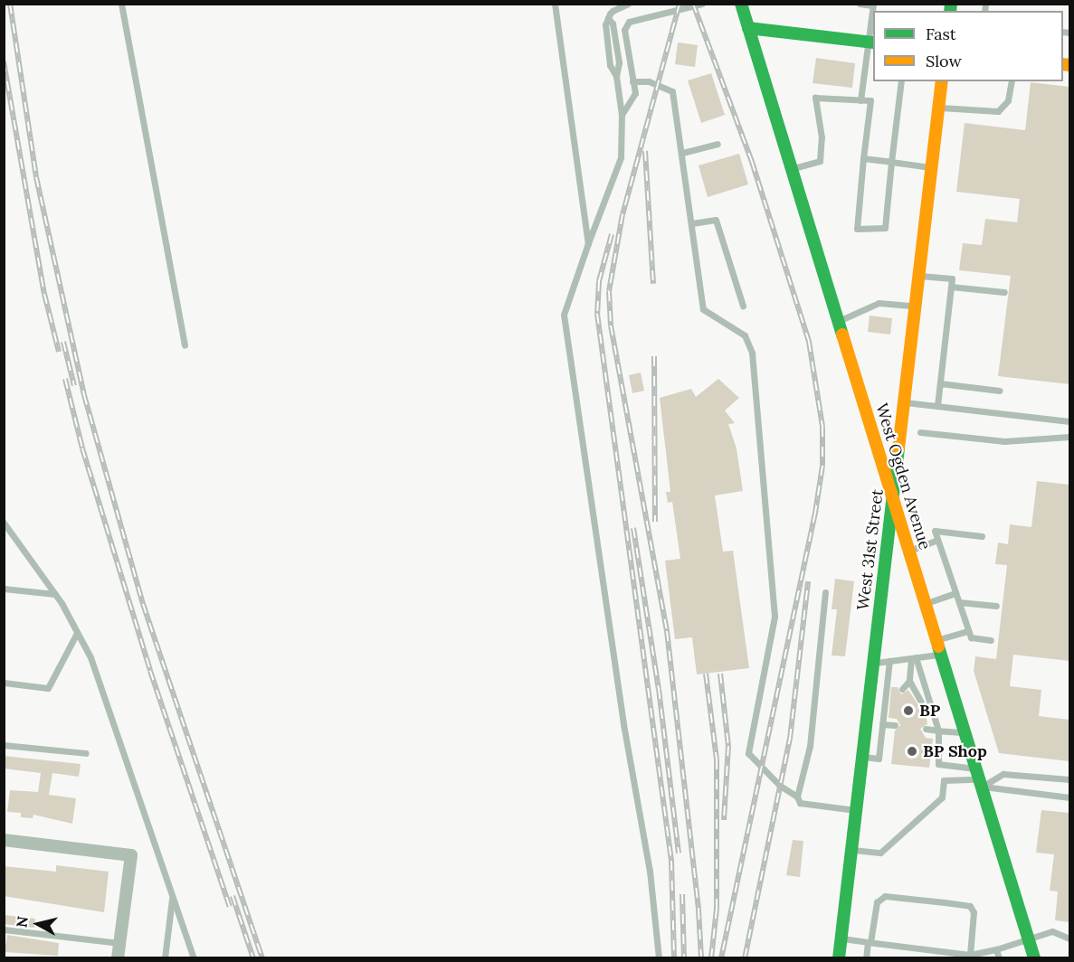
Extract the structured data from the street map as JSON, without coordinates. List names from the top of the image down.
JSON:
{
  "streets": {
    "main road": ["West Ogden Avenue", "West 31st Street"]
  },
  "crossings": [
    ["West Ogden Avenue", "West 31st Street"]
  ],
  "places": ["BP", "BP Shop"],
  "legend": ["Fast", "Slow"],
  "north": "left"
}
